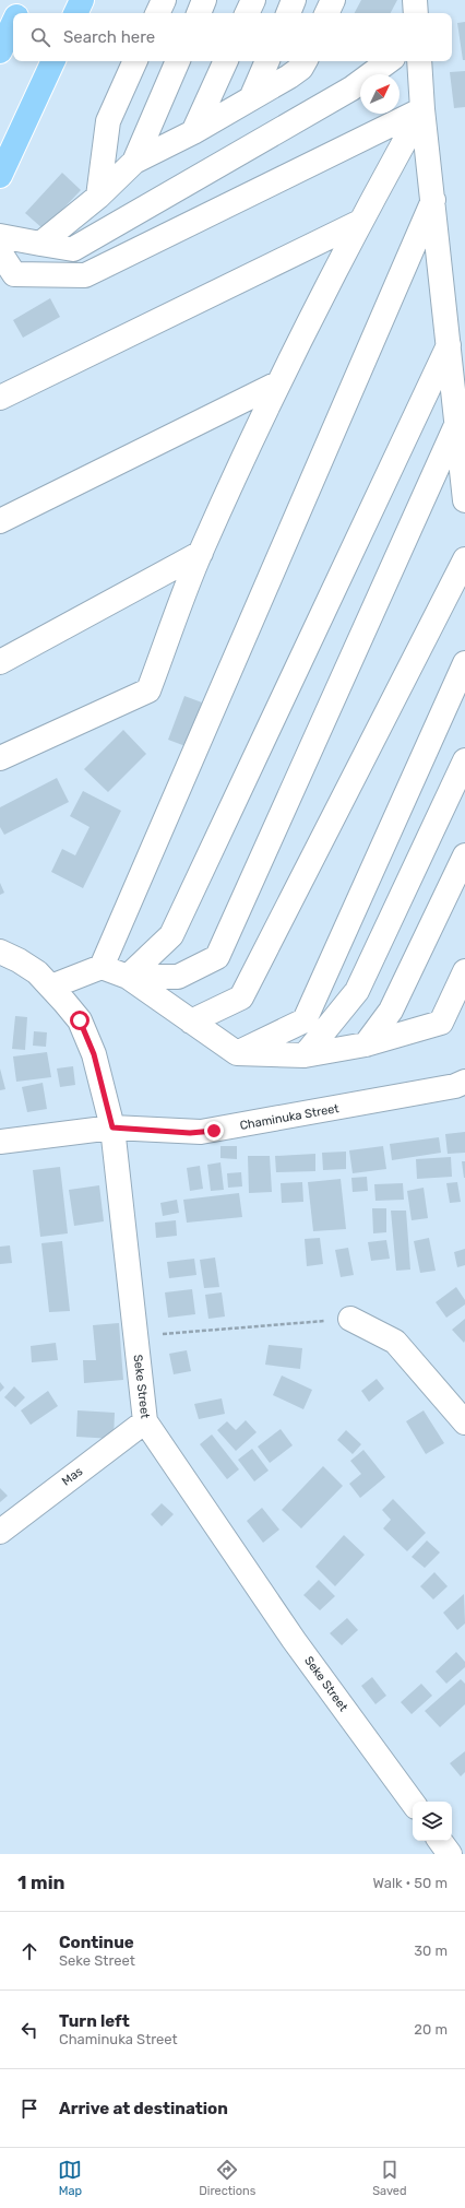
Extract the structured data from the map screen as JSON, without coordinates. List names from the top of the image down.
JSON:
{
  "streets": {
    "street": ["Chaminuka Street", "Seke Street", "Mas"]
  },
  "crossings": [
    ["Chaminuka Street", "Seke Street"],
    ["Seke Street", "Mas"]
  ],
  "north": "top right",
  "page": {
    "search": "Search here",
    "heading": ["1 min", "Walk · 50 m"],
    "list": [
      ["Continue", "Seke Street", "30 m"],
      ["Turn left", "Chaminuka Street", "20 m"],
      "Arrive at destination"
    ],
    "nav": ["Map", "Directions", "Saved"]
  }
}
